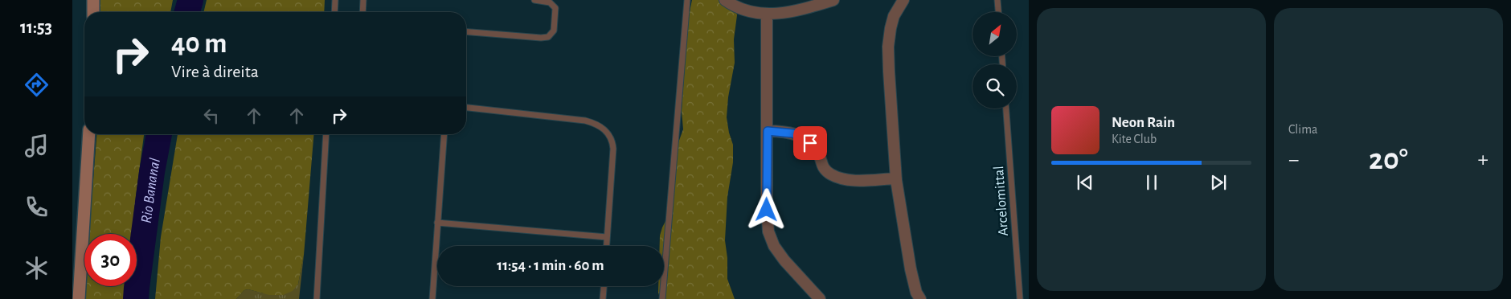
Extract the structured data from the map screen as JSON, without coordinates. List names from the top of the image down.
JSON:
{
  "streets": {
    "lane": ["Arcelomittal"]
  },
  "water": ["Rio Bananal"],
  "north": "top right",
  "page": {
    "tabs": "11:53",
    "tile": "Clima",
    "turn": ["40 m", "Vire à direita"],
    "song": ["Neon Rain", "Kite Club"],
    "heat": ["−", "20°", "+"],
    "limit": "30",
    "trip": "11:54 · 1 min · 60 m"
  }
}
